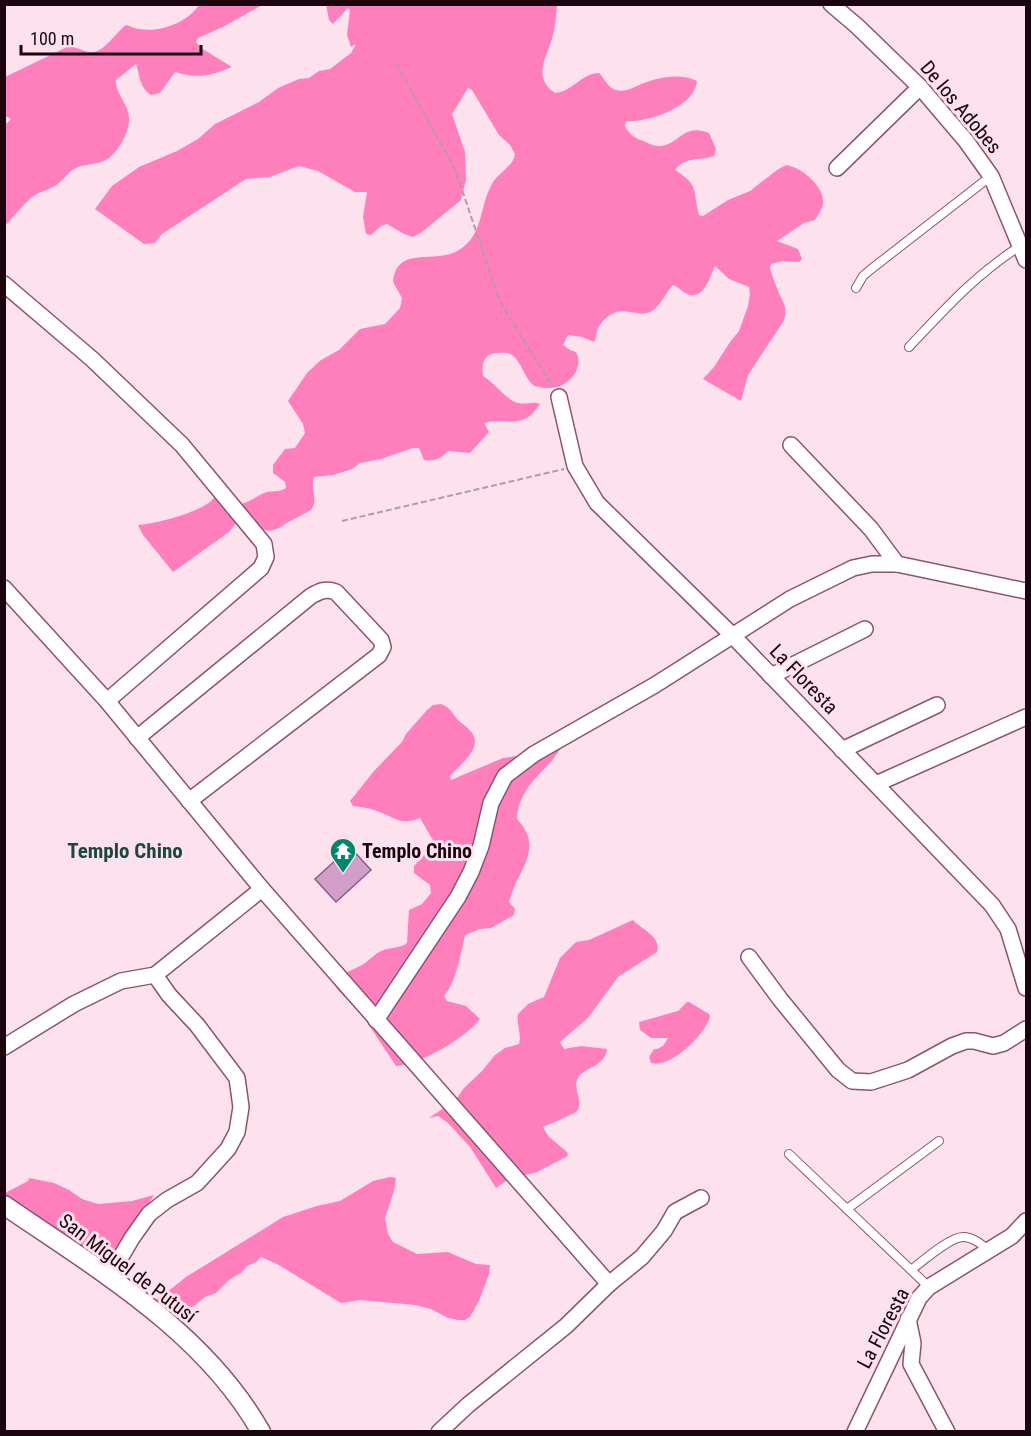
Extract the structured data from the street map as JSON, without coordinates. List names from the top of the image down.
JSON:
{
  "streets": {
    "street": ["De los Adobes", "La Floresta", "San Miguel de Putusí"]
  },
  "districts": ["Templo Chino"],
  "places": {
    "temple": ["Templo Chino"]
  },
  "scale_bar": "100 m"
}
